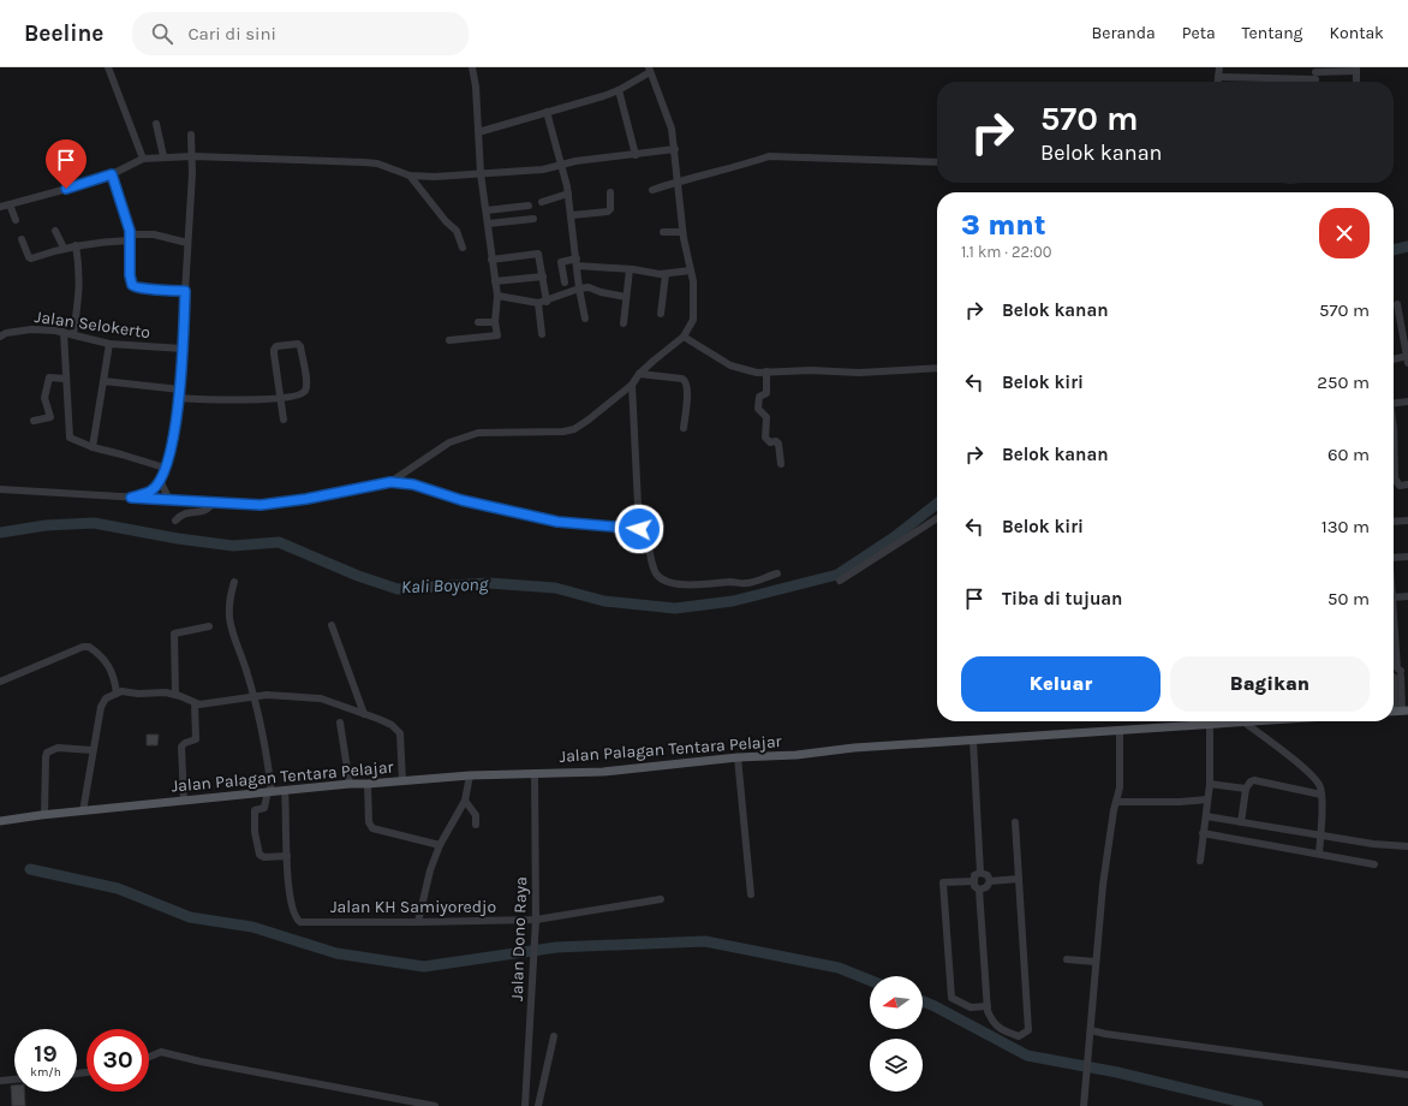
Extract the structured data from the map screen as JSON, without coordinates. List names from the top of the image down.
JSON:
{
  "streets": {
    "main road": ["Jalan Palagan Tentara Pelajar"],
    "street": ["Jalan Selokerto", "Jalan KH Samiyoredjo", "Jalan Dono Raya"]
  },
  "crossings": [
    ["Jalan Palagan Tentara Pelajar", "Jalan KH Samiyoredjo"],
    ["Jalan Palagan Tentara Pelajar", "Jalan Dono Raya"],
    ["Jalan KH Samiyoredjo", "Jalan Dono Raya"]
  ],
  "water": ["Kali Boyong"],
  "north": "left",
  "page": {
    "header": "Beeline",
    "search": "Cari di sini",
    "nav": [
      "Beranda",
      "Peta",
      "Tentang",
      "Kontak"
    ],
    "turn": ["570 m", "Belok kanan"],
    "heading": ["3 mnt", "1.1 km · 22:00"],
    "list": [
      {
        "name": "Belok kanan",
        "value": "570 m"
      },
      {
        "name": "Belok kiri",
        "value": "250 m"
      },
      {
        "name": "Belok kanan",
        "value": "60 m"
      },
      {
        "name": "Belok kiri",
        "value": "130 m"
      },
      {
        "name": "Tiba di tujuan",
        "value": "50 m"
      }
    ],
    "buttons": ["Keluar", "Bagikan"],
    "speed": "19 km/h",
    "limit": "30"
  }
}
